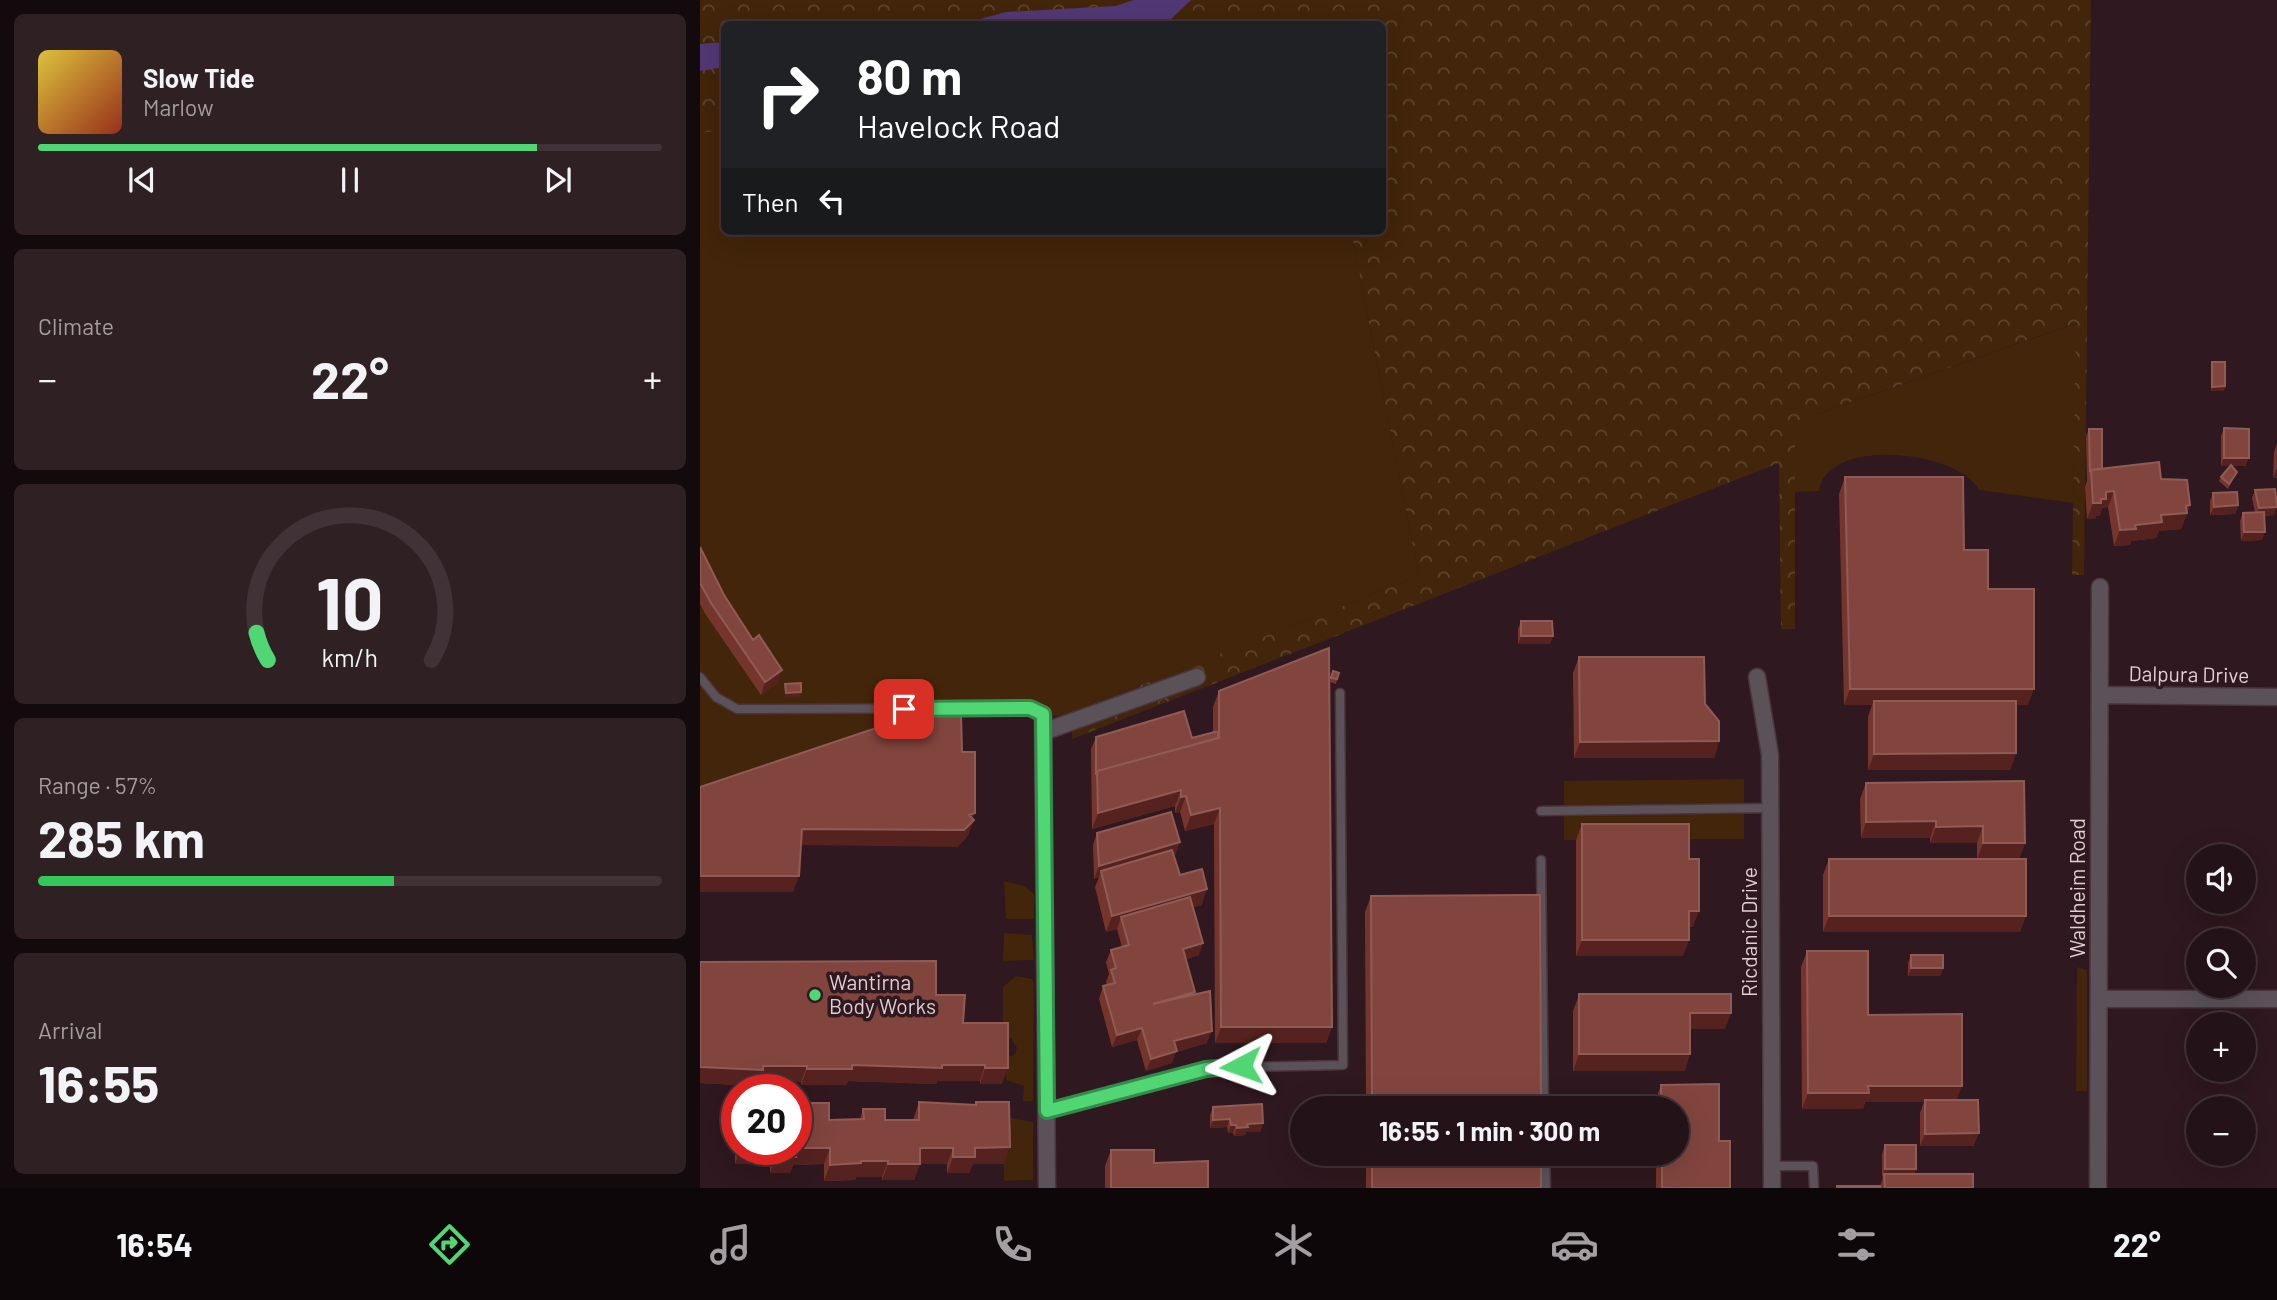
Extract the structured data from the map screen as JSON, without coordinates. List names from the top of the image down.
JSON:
{
  "streets": {
    "street": ["Dalpura Drive", "Waldheim Road", "Ricdanic Drive"]
  },
  "crossings": [
    ["Dalpura Drive", "Waldheim Road"]
  ],
  "places": ["Wantirna Body Works"],
  "page": {
    "turn": ["80 m", "Havelock Road"],
    "song": ["Slow Tide", "Marlow"],
    "then": "Then",
    "tile": [
      "Climate",
      ["Range · 57%", "285 km"],
      ["Arrival", "16:55"]
    ],
    "heat": ["−", "22°", "+"],
    "map_buttons": ["+", "−"],
    "limit": "20",
    "trip": "16:55 · 1 min · 300 m",
    "tabs": ["16:54", "22°"],
    "gauge": ["10", "km/h"]
  }
}
